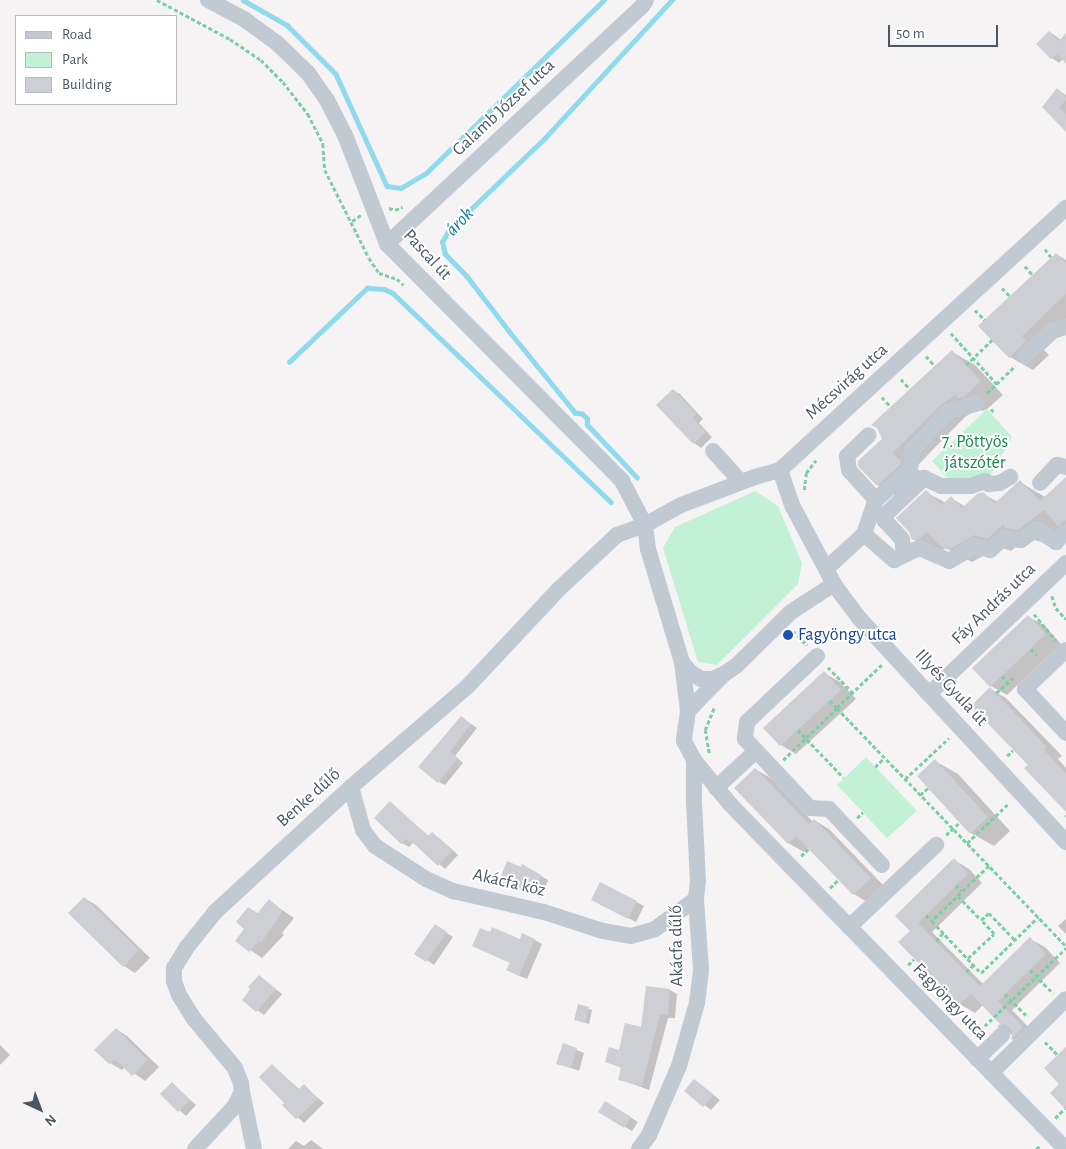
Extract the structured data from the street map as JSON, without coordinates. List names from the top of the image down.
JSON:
{
  "streets": {
    "street": [
      "Galamb József utca",
      "Pascal út",
      "Mécsvirág utca",
      "Fáy András utca",
      "Illyés Gyula út",
      "Benke dűlő",
      "Akácfa köz",
      "Akácfa dűlő",
      "Fagyöngy utca"
    ]
  },
  "crossings": [
    ["Galamb József utca", "Pascal út"],
    ["Pascal út", "Mécsvirág utca"],
    ["Pascal út", "Benke dűlő"],
    ["Pascal út", "Fagyöngy utca"],
    ["Mécsvirág utca", "Illyés Gyula út"],
    ["Mécsvirág utca", "Benke dűlő"],
    ["Mécsvirág utca", "Fagyöngy utca"],
    ["Fáy András utca", "Illyés Gyula út"],
    ["Benke dűlő", "Akácfa köz"],
    ["Benke dűlő", "Fagyöngy utca"],
    ["Akácfa köz", "Akácfa dűlő"],
    ["Akácfa dűlő", "Fagyöngy utca"]
  ],
  "water": ["árok"],
  "parks": ["7. Pöttyös játszótér"],
  "places": ["Fagyöngy utca"],
  "legend": ["Road", "Park", "Building"],
  "scale_bar": "50 m",
  "north": "bottom right"
}
